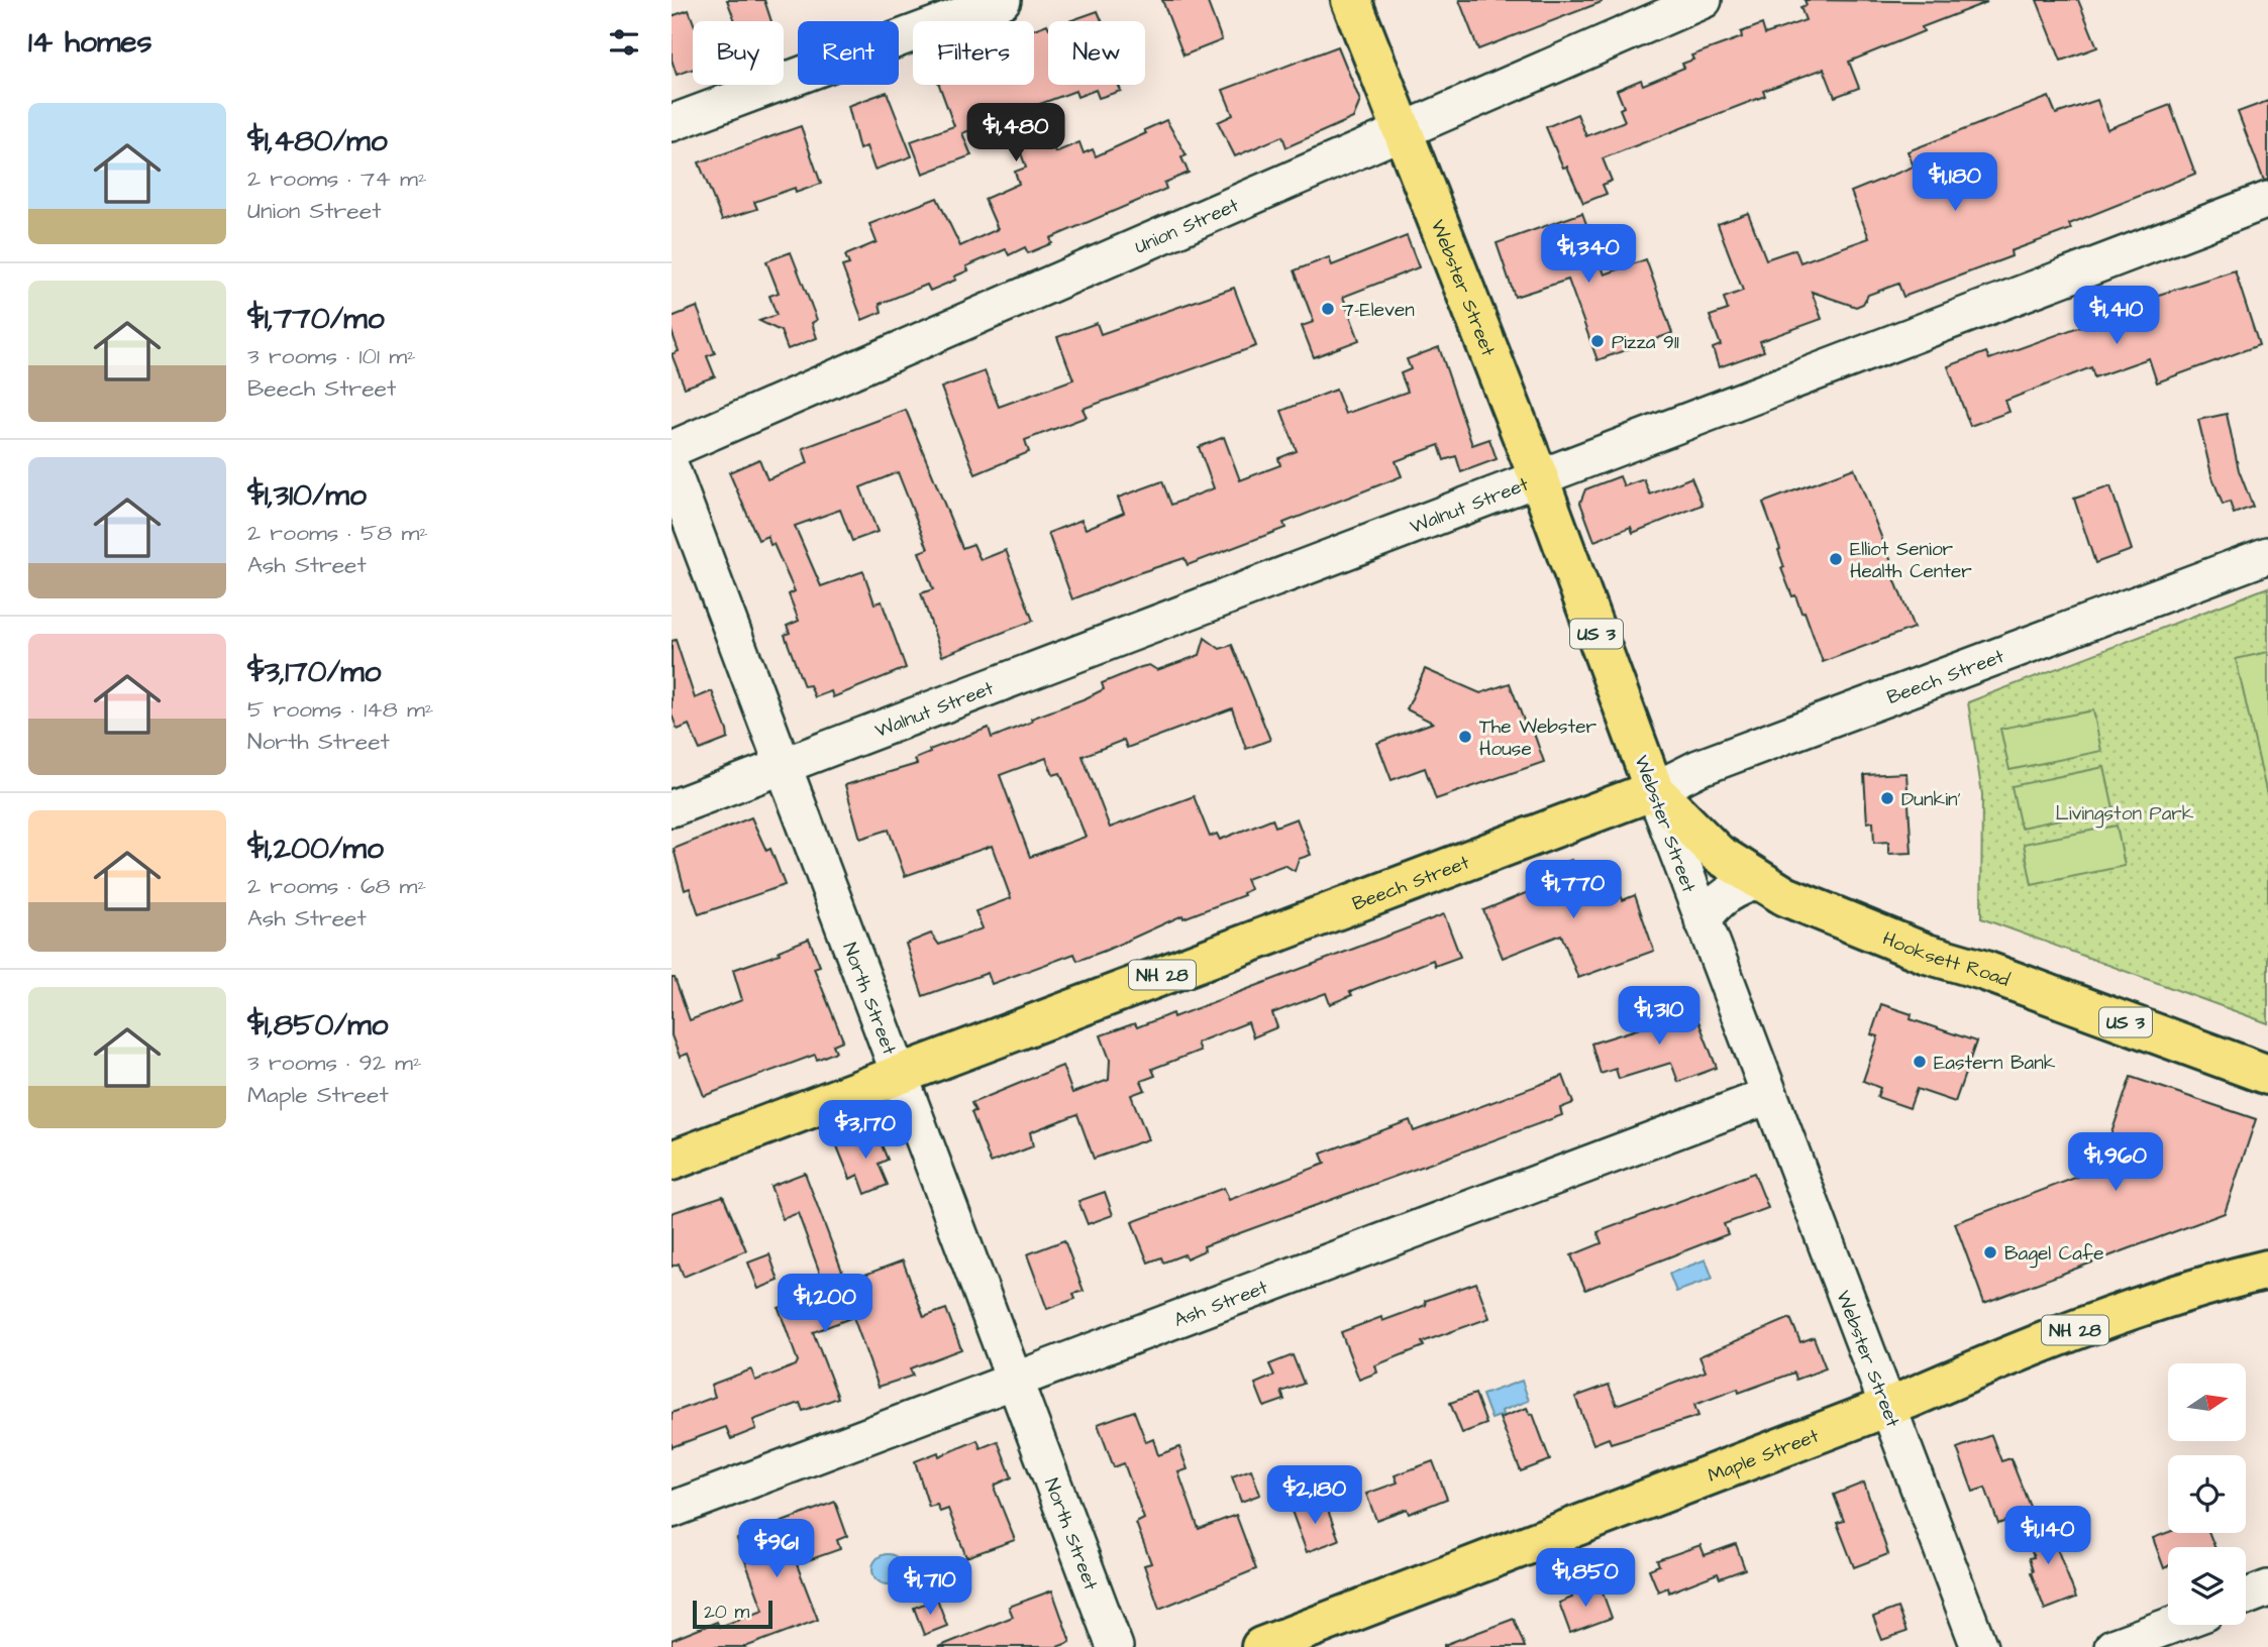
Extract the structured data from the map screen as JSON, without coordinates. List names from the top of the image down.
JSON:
{
  "streets": {
    "main road": [
      "Webster Street",
      "US 3",
      "Beech Street",
      "Hooksett Road",
      "NH 28",
      "Maple Street"
    ],
    "street": [
      "Union Street",
      "Walnut Street",
      "North Street",
      "Ash Street"
    ]
  },
  "crossings": [
    ["Union Street", "Webster Street"],
    ["Webster Street", "Walnut Street"],
    ["Webster Street", "Beech Street"],
    ["Webster Street", "Hooksett Road"],
    ["Webster Street", "Ash Street"],
    ["Webster Street", "Maple Street"],
    ["Walnut Street", "North Street"],
    ["Beech Street", "Hooksett Road"],
    ["Beech Street", "North Street"],
    ["North Street", "Ash Street"]
  ],
  "parks": ["Livingston Park"],
  "places": [
    "7-Eleven",
    "Pizza 911",
    "Elliot Senior Health Center",
    "The Webster House",
    "Dunkin'",
    "Eastern Bank",
    "Bagel Cafe"
  ],
  "scale_bar": "20 m",
  "north": "right",
  "page": {
    "heading": "14 homes",
    "chip": [
      "Buy",
      "Rent",
      "Filters",
      "New"
    ],
    "list": [
      {
        "name": "$1,480/mo",
        "note": "2 rooms · 74 m² · Union Street"
      },
      {
        "name": "$1,770/mo",
        "note": "3 rooms · 101 m² · Beech Street"
      },
      {
        "name": "$1,310/mo",
        "note": "2 rooms · 58 m² · Ash Street"
      },
      {
        "name": "$3,170/mo",
        "note": "5 rooms · 148 m² · North Street"
      },
      {
        "name": "$1,200/mo",
        "note": "2 rooms · 68 m² · Ash Street"
      },
      {
        "name": "$1,850/mo",
        "note": "3 rooms · 92 m² · Maple Street"
      }
    ],
    "price": [
      "$1,480",
      "$1,180",
      "$1,340",
      "$1,410",
      "$1,770",
      "$1,310",
      "$3,170",
      "$1,960",
      "$1,200",
      "$2,180",
      "$1,140",
      "$961",
      "$1,850",
      "$1,710"
    ],
    "scale": "20 m"
  }
}
